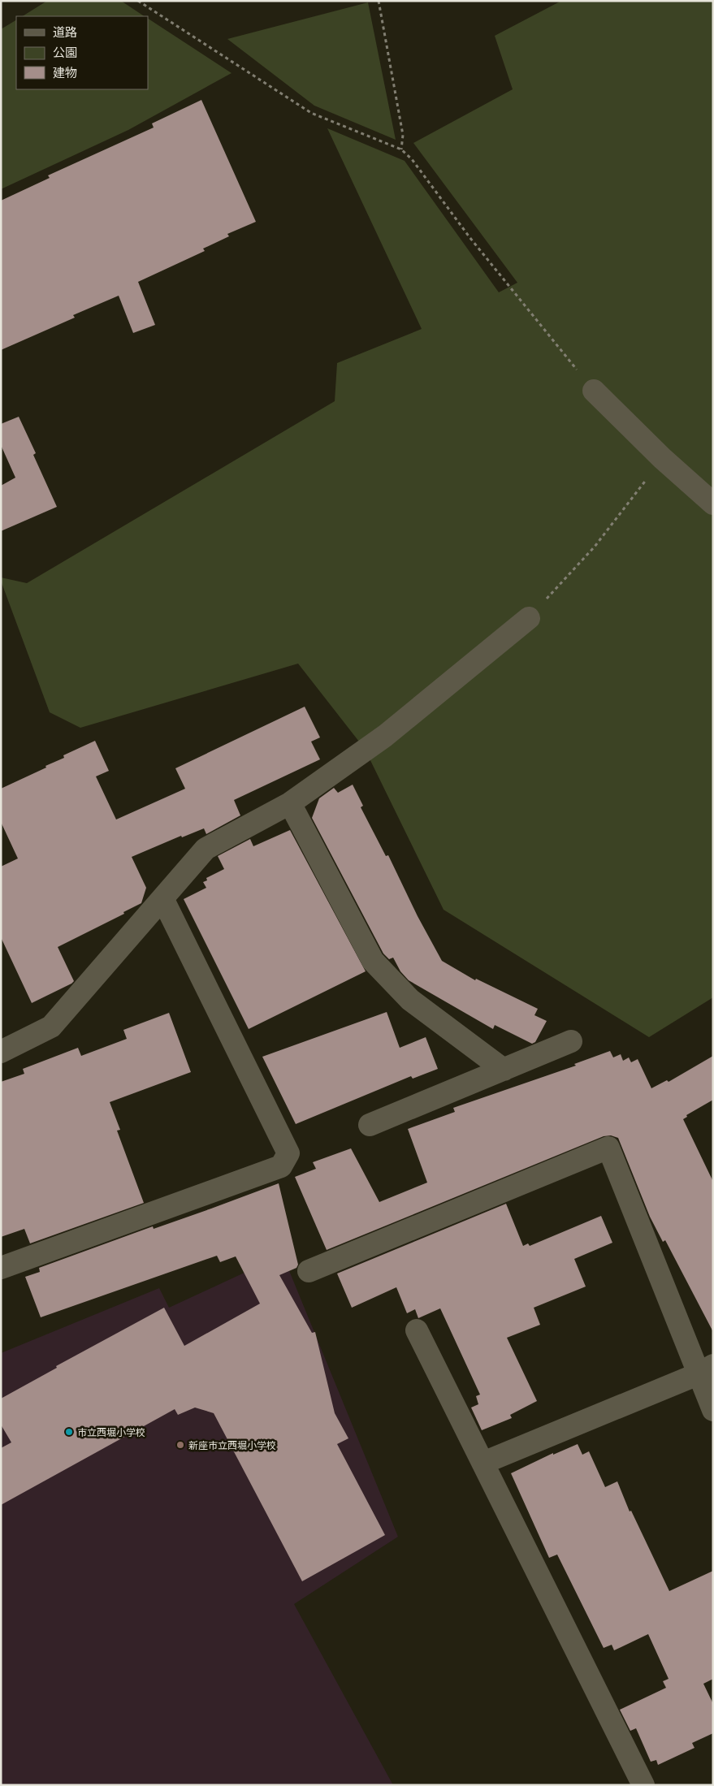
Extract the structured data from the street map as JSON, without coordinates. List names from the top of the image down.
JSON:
{
  "places": ["市立西堀小学校", "新座市立西堀小学校"],
  "legend": ["道路", "公園", "建物"]
}
